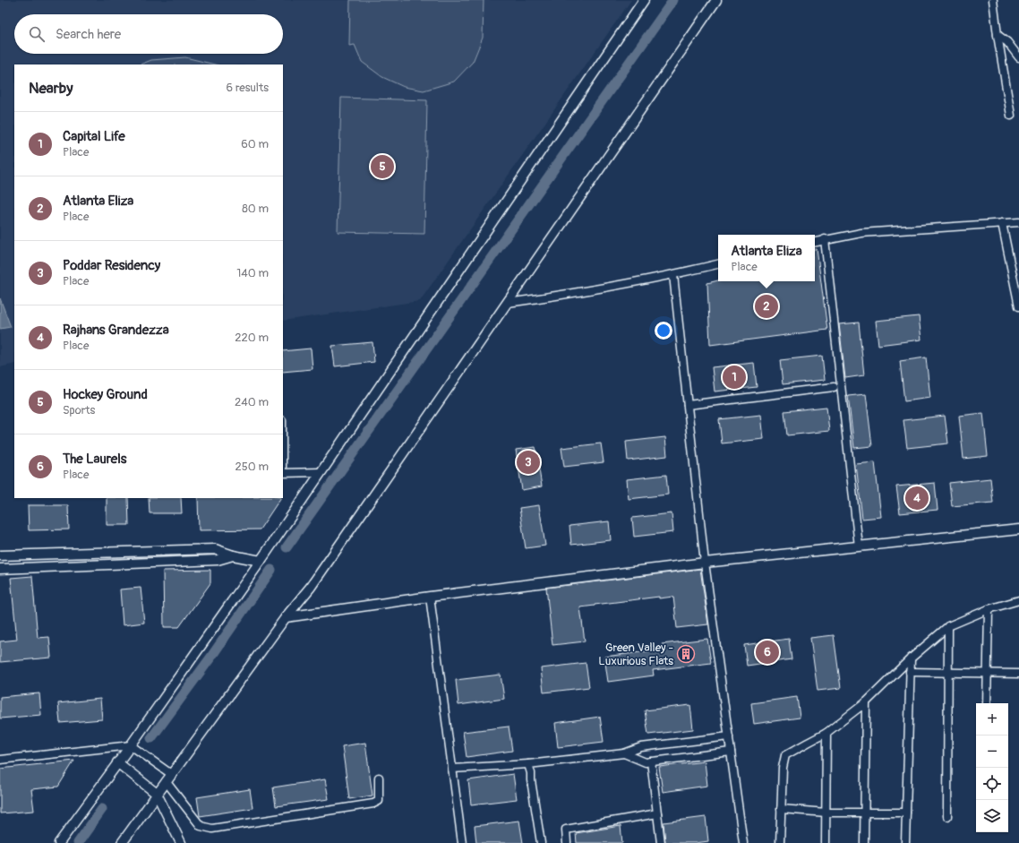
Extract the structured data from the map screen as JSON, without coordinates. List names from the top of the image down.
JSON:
{
  "places": {
    "building": ["Green Valley - Luxurious Flats"]
  },
  "page": {
    "search": "Search here",
    "heading": ["Nearby", "6 results"],
    "list": [
      {
        "mark": "1",
        "name": "Capital Life",
        "note": "Place",
        "value": "60 m"
      },
      {
        "mark": "2",
        "name": "Atlanta Eliza",
        "note": "Place",
        "value": "80 m"
      },
      {
        "mark": "3",
        "name": "Poddar Residency",
        "note": "Place",
        "value": "140 m"
      },
      {
        "mark": "4",
        "name": "Rajhans Grandezza",
        "note": "Place",
        "value": "220 m"
      },
      {
        "mark": "5",
        "name": "Hockey Ground",
        "note": "Sports",
        "value": "240 m"
      },
      {
        "mark": "6",
        "name": "The Laurels",
        "note": "Place",
        "value": "250 m"
      }
    ],
    "pins": [
      "5",
      "2",
      "1",
      "3",
      "4",
      "6"
    ],
    "popup": ["Atlanta Eliza", "Place"],
    "map_buttons": ["+", "−"]
  }
}
